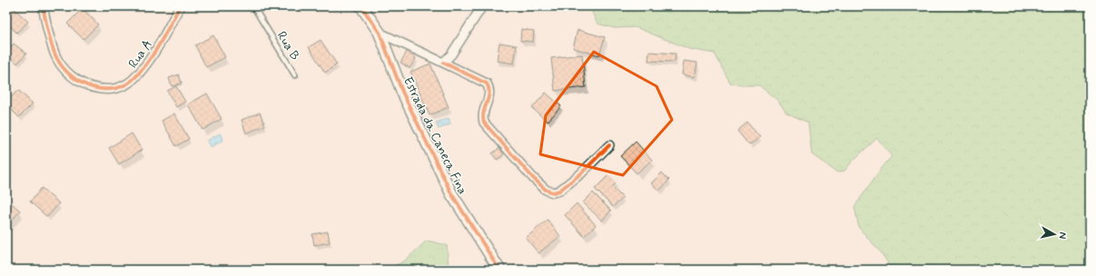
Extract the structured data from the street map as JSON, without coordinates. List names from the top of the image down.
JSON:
{
  "streets": {
    "street": ["Rua A", "Estrada da Caneca Fina"],
    "lane": ["Rua B"]
  },
  "north": "right"
}
